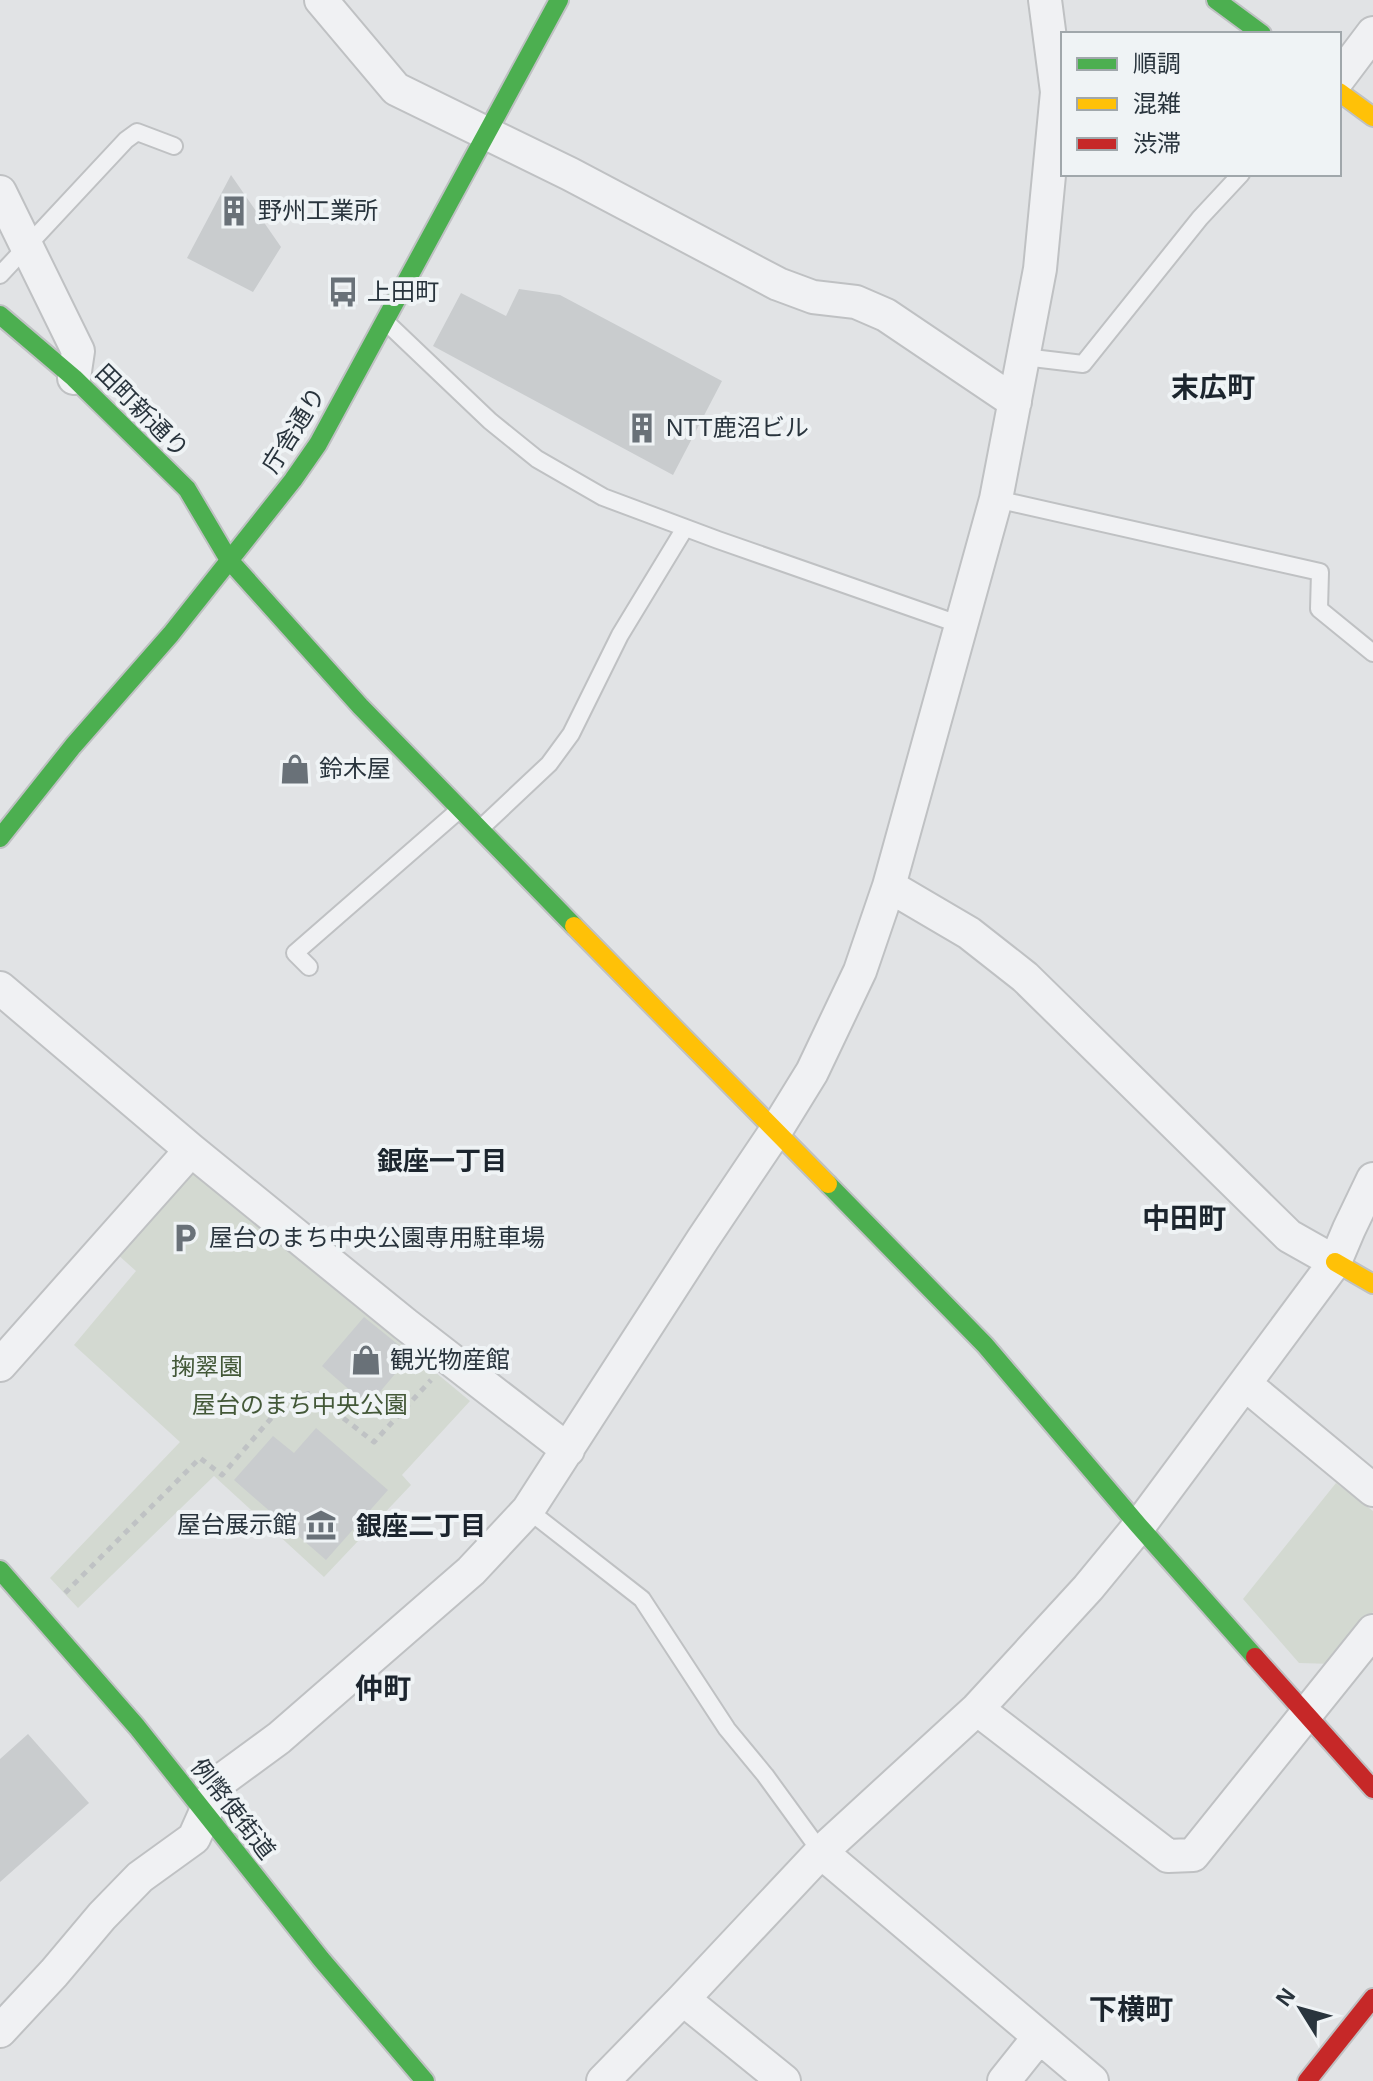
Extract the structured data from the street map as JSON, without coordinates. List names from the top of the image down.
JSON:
{
  "streets": {
    "main road": ["田町新通り", "庁舎通り", "例幣使街道"]
  },
  "crossings": [
    ["田町新通り", "庁舎通り"]
  ],
  "districts": [
    "末広町",
    "銀座一丁目",
    "中田町",
    "銀座二丁目",
    "仲町",
    "下横町"
  ],
  "parks": ["掬翠園", "屋台のまち中央公園"],
  "places": {
    "building": ["野州工業所", "NTT鹿沼ビル"],
    "bus stop": ["上田町"],
    "shop": ["鈴木屋", "観光物産館"],
    "parking": ["屋台のまち中央公園専用駐車場"],
    "museum": ["屋台展示館"]
  },
  "legend": ["順調", "混雑", "渋滞"],
  "north": "top left"
}
